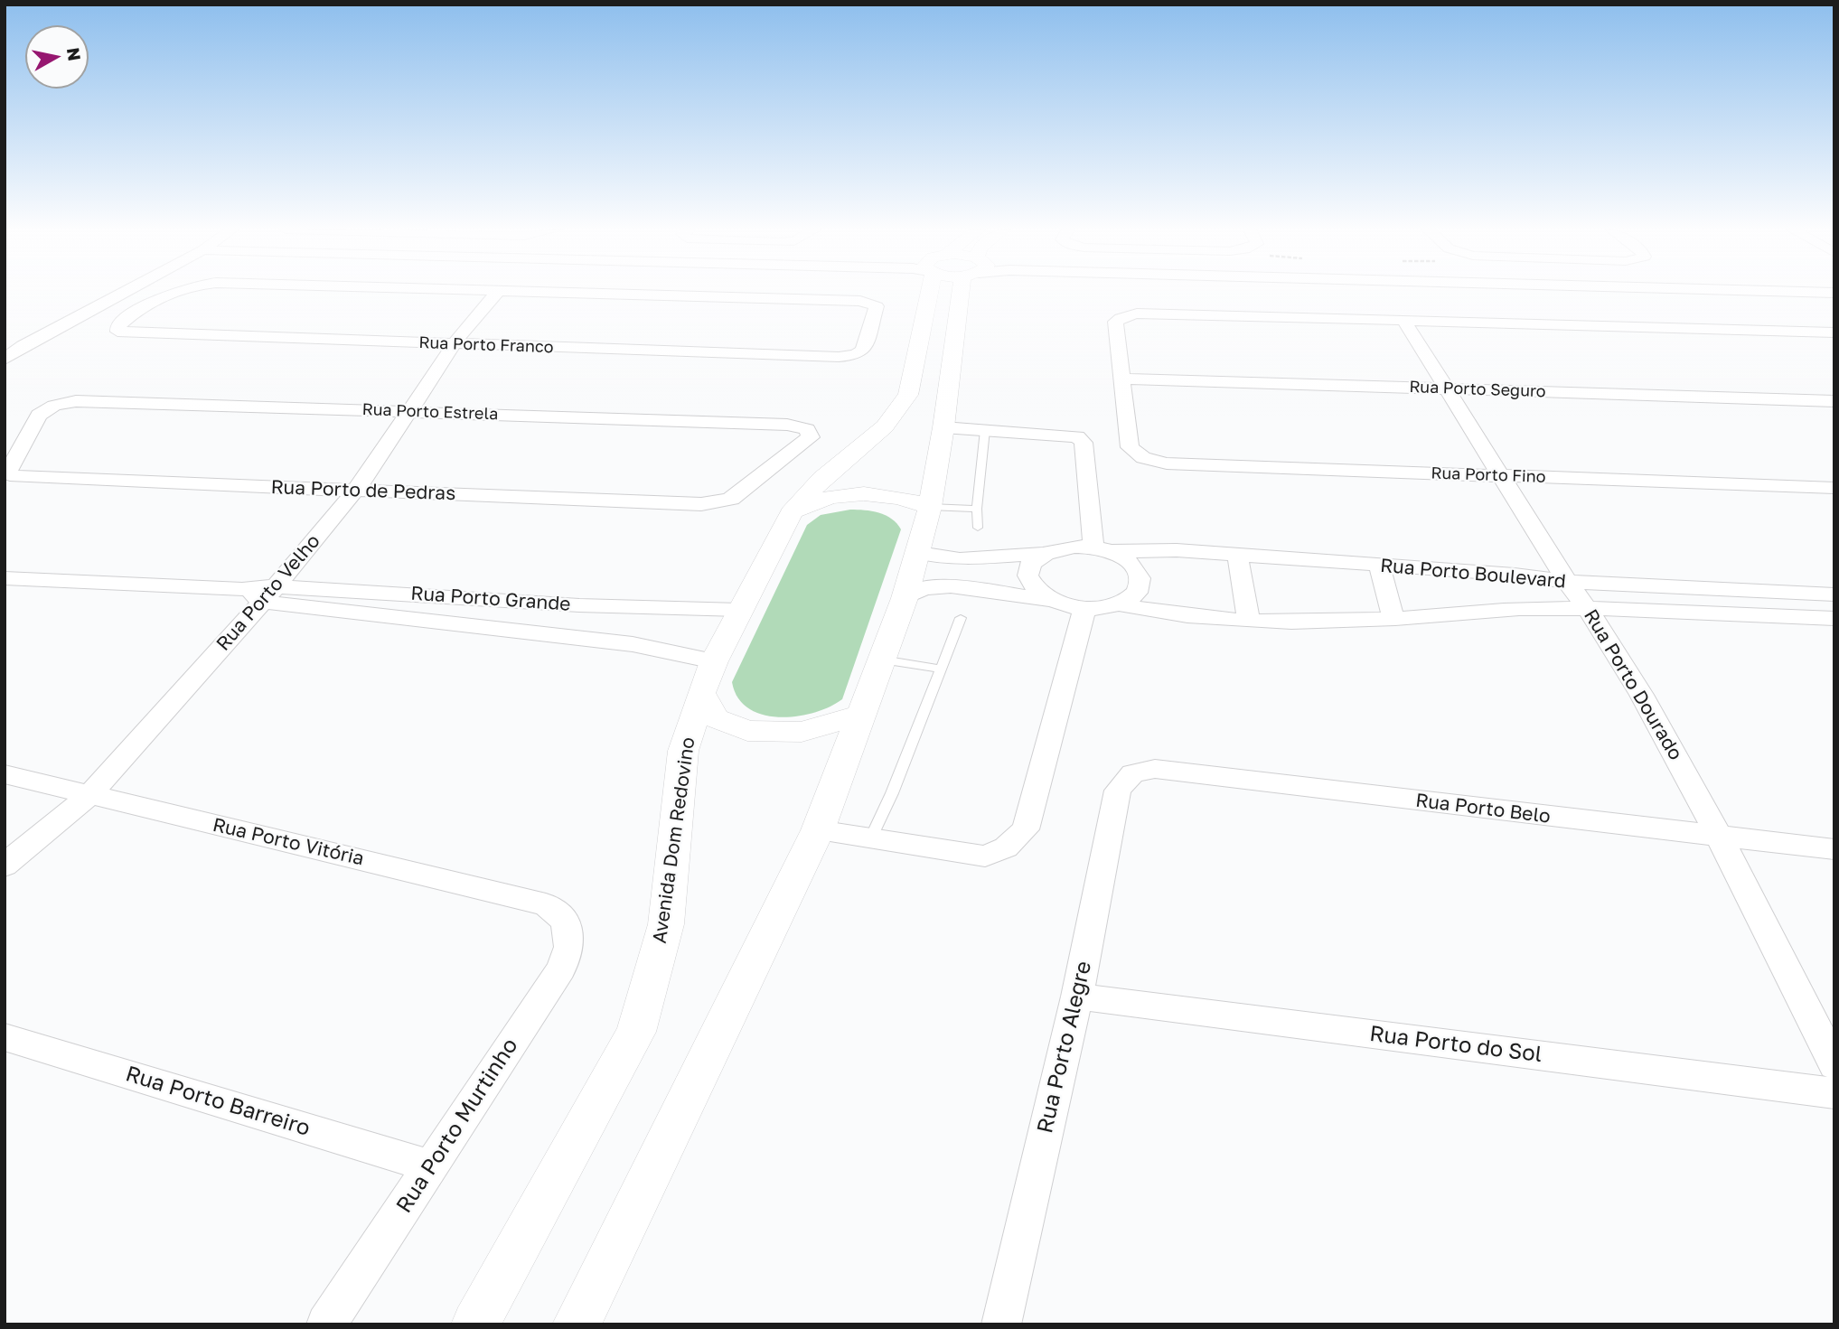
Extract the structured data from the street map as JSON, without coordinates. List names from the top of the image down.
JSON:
{
  "streets": {
    "street": [
      "Rua Porto Franco",
      "Rua Porto Seguro",
      "Rua Porto Estrela",
      "Rua Porto Fino",
      "Rua Porto de Pedras",
      "Rua Porto Boulevard",
      "Rua Porto Velho",
      "Rua Porto Grande",
      "Rua Porto Dourado",
      "Rua Porto Belo",
      "Avenida Dom Redovino",
      "Rua Porto Vitória",
      "Rua Porto do Sol",
      "Rua Porto Alegre",
      "Rua Porto Barreiro",
      "Rua Porto Murtinho"
    ]
  },
  "crossings": [
    ["Rua Porto Franco", "Rua Porto Velho"],
    ["Rua Porto Seguro", "Rua Porto Fino"],
    ["Rua Porto Seguro", "Rua Porto Dourado"],
    ["Rua Porto Estrela", "Rua Porto de Pedras"],
    ["Rua Porto Estrela", "Rua Porto Velho"],
    ["Rua Porto Fino", "Rua Porto Dourado"],
    ["Rua Porto de Pedras", "Rua Porto Velho"],
    ["Rua Porto Boulevard", "Rua Porto Dourado"],
    ["Rua Porto Velho", "Rua Porto Grande"],
    ["Rua Porto Velho", "Rua Porto Vitória"],
    ["Rua Porto Grande", "Avenida Dom Redovino"],
    ["Rua Porto Dourado", "Rua Porto Belo"],
    ["Rua Porto Belo", "Rua Porto Alegre"],
    ["Rua Porto Vitória", "Rua Porto Murtinho"],
    ["Rua Porto do Sol", "Rua Porto Alegre"],
    ["Rua Porto Barreiro", "Rua Porto Murtinho"]
  ],
  "north": "right"
}
